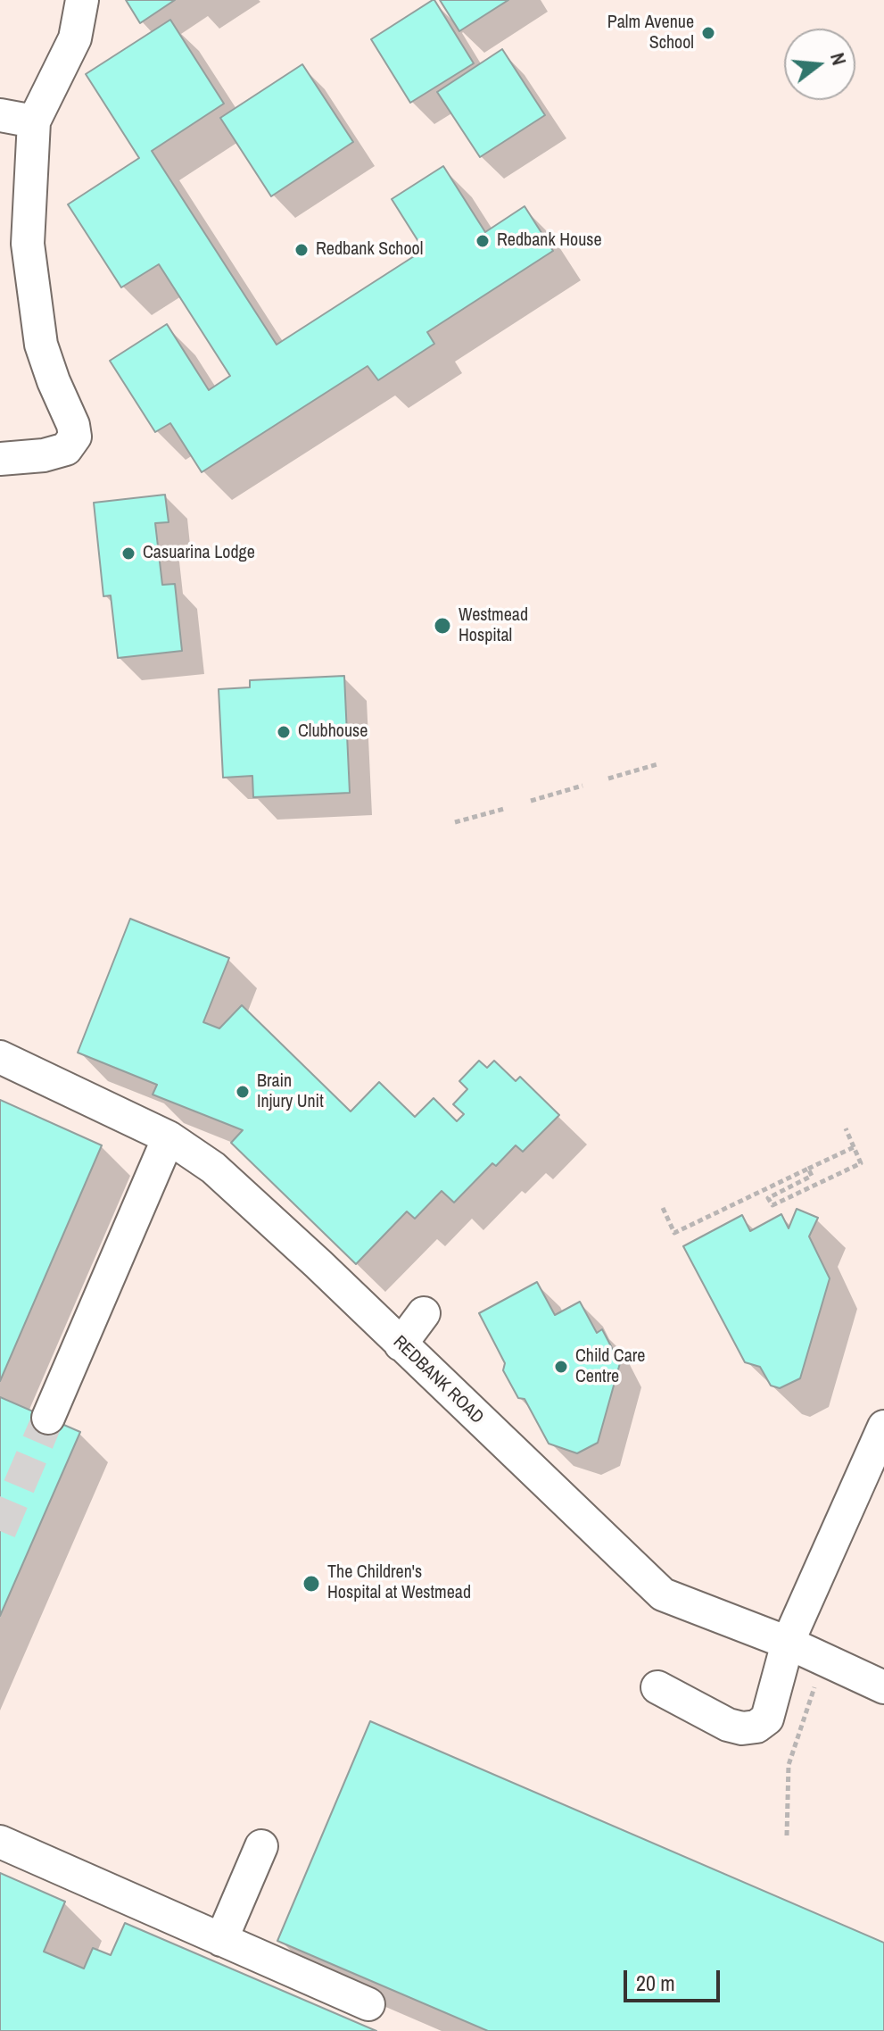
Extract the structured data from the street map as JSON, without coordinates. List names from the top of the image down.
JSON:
{
  "streets": {
    "street": ["REDBANK ROAD"]
  },
  "places": [
    "Palm Avenue School",
    "Redbank House",
    "Redbank School",
    "Casuarina Lodge",
    "Westmead Hospital",
    "Clubhouse",
    "Brain Injury Unit",
    "Child Care Centre",
    "The Children's Hospital at Westmead"
  ],
  "scale_bar": "20 m",
  "north": "right"
}
